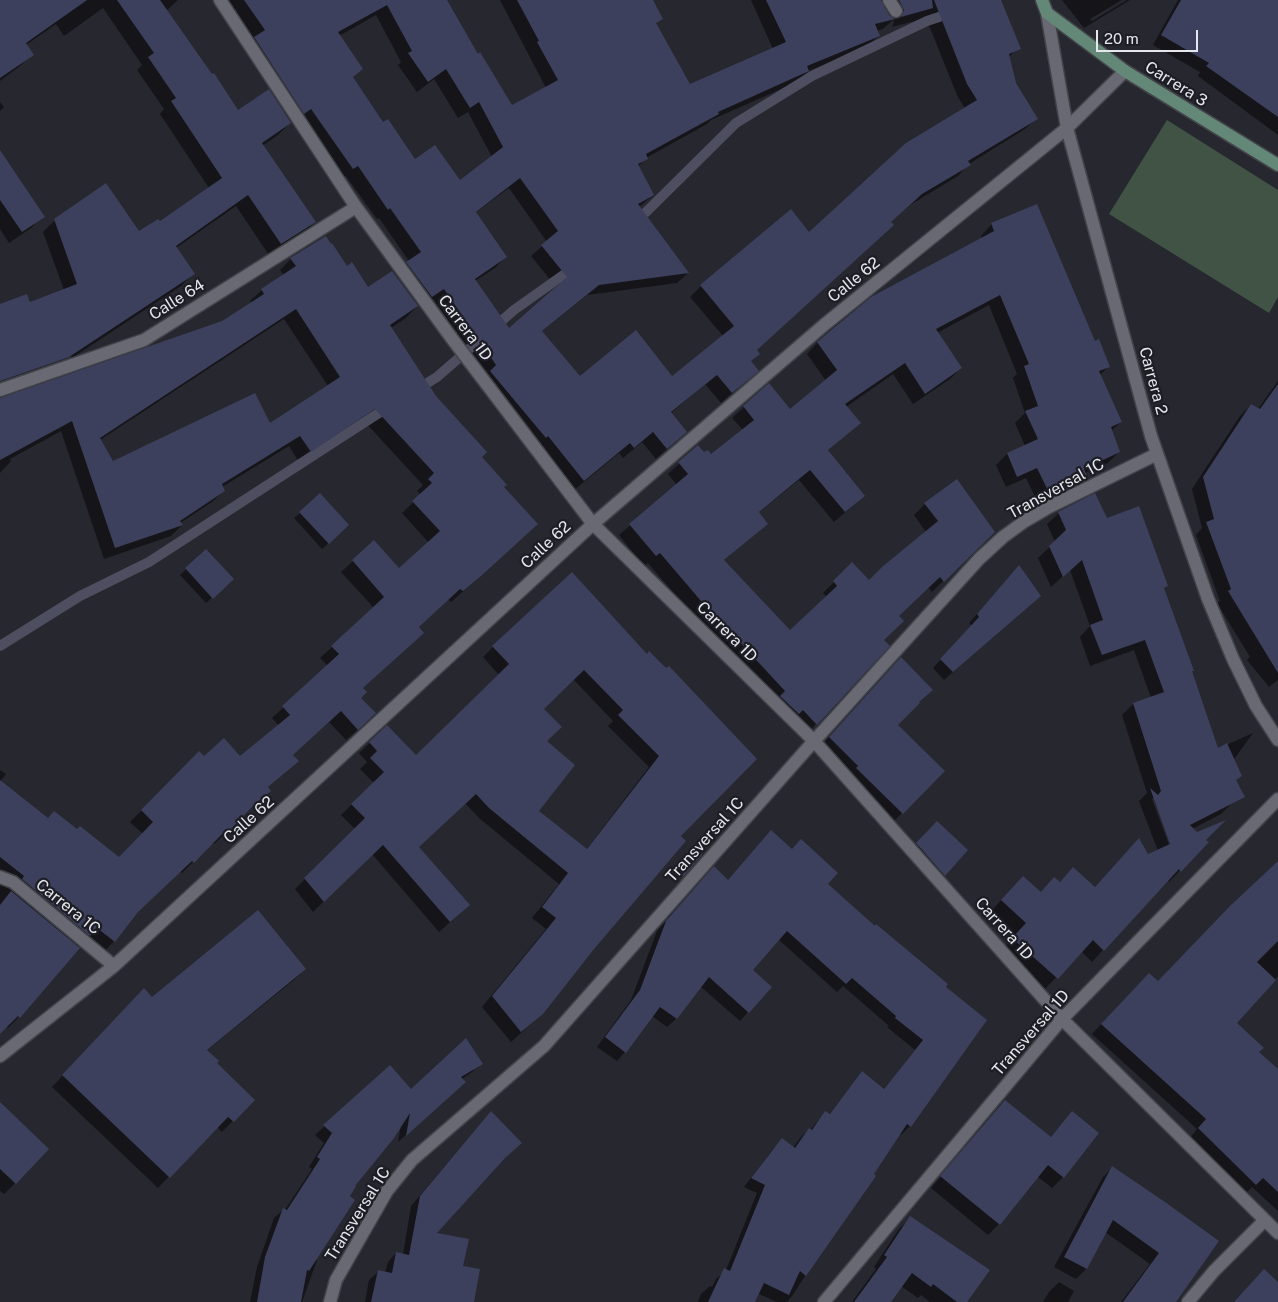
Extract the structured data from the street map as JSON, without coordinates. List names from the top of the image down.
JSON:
{
  "streets": {
    "street": [
      "Carrera 3",
      "Calle 62",
      "Calle 64",
      "Carrera 1D",
      "Carrera 2",
      "Transversal 1C",
      "Carrera 1C",
      "Transversal 1D"
    ]
  },
  "crossings": [
    ["Carrera 3", "Calle 62"],
    ["Carrera 3", "Carrera 2"],
    ["Calle 62", "Carrera 1D"],
    ["Calle 62", "Carrera 2"],
    ["Calle 62", "Carrera 1C"],
    ["Calle 64", "Carrera 1D"],
    ["Carrera 1D", "Transversal 1C"],
    ["Carrera 1D", "Transversal 1D"],
    ["Carrera 2", "Transversal 1C"]
  ],
  "scale_bar": "20 m"
}
